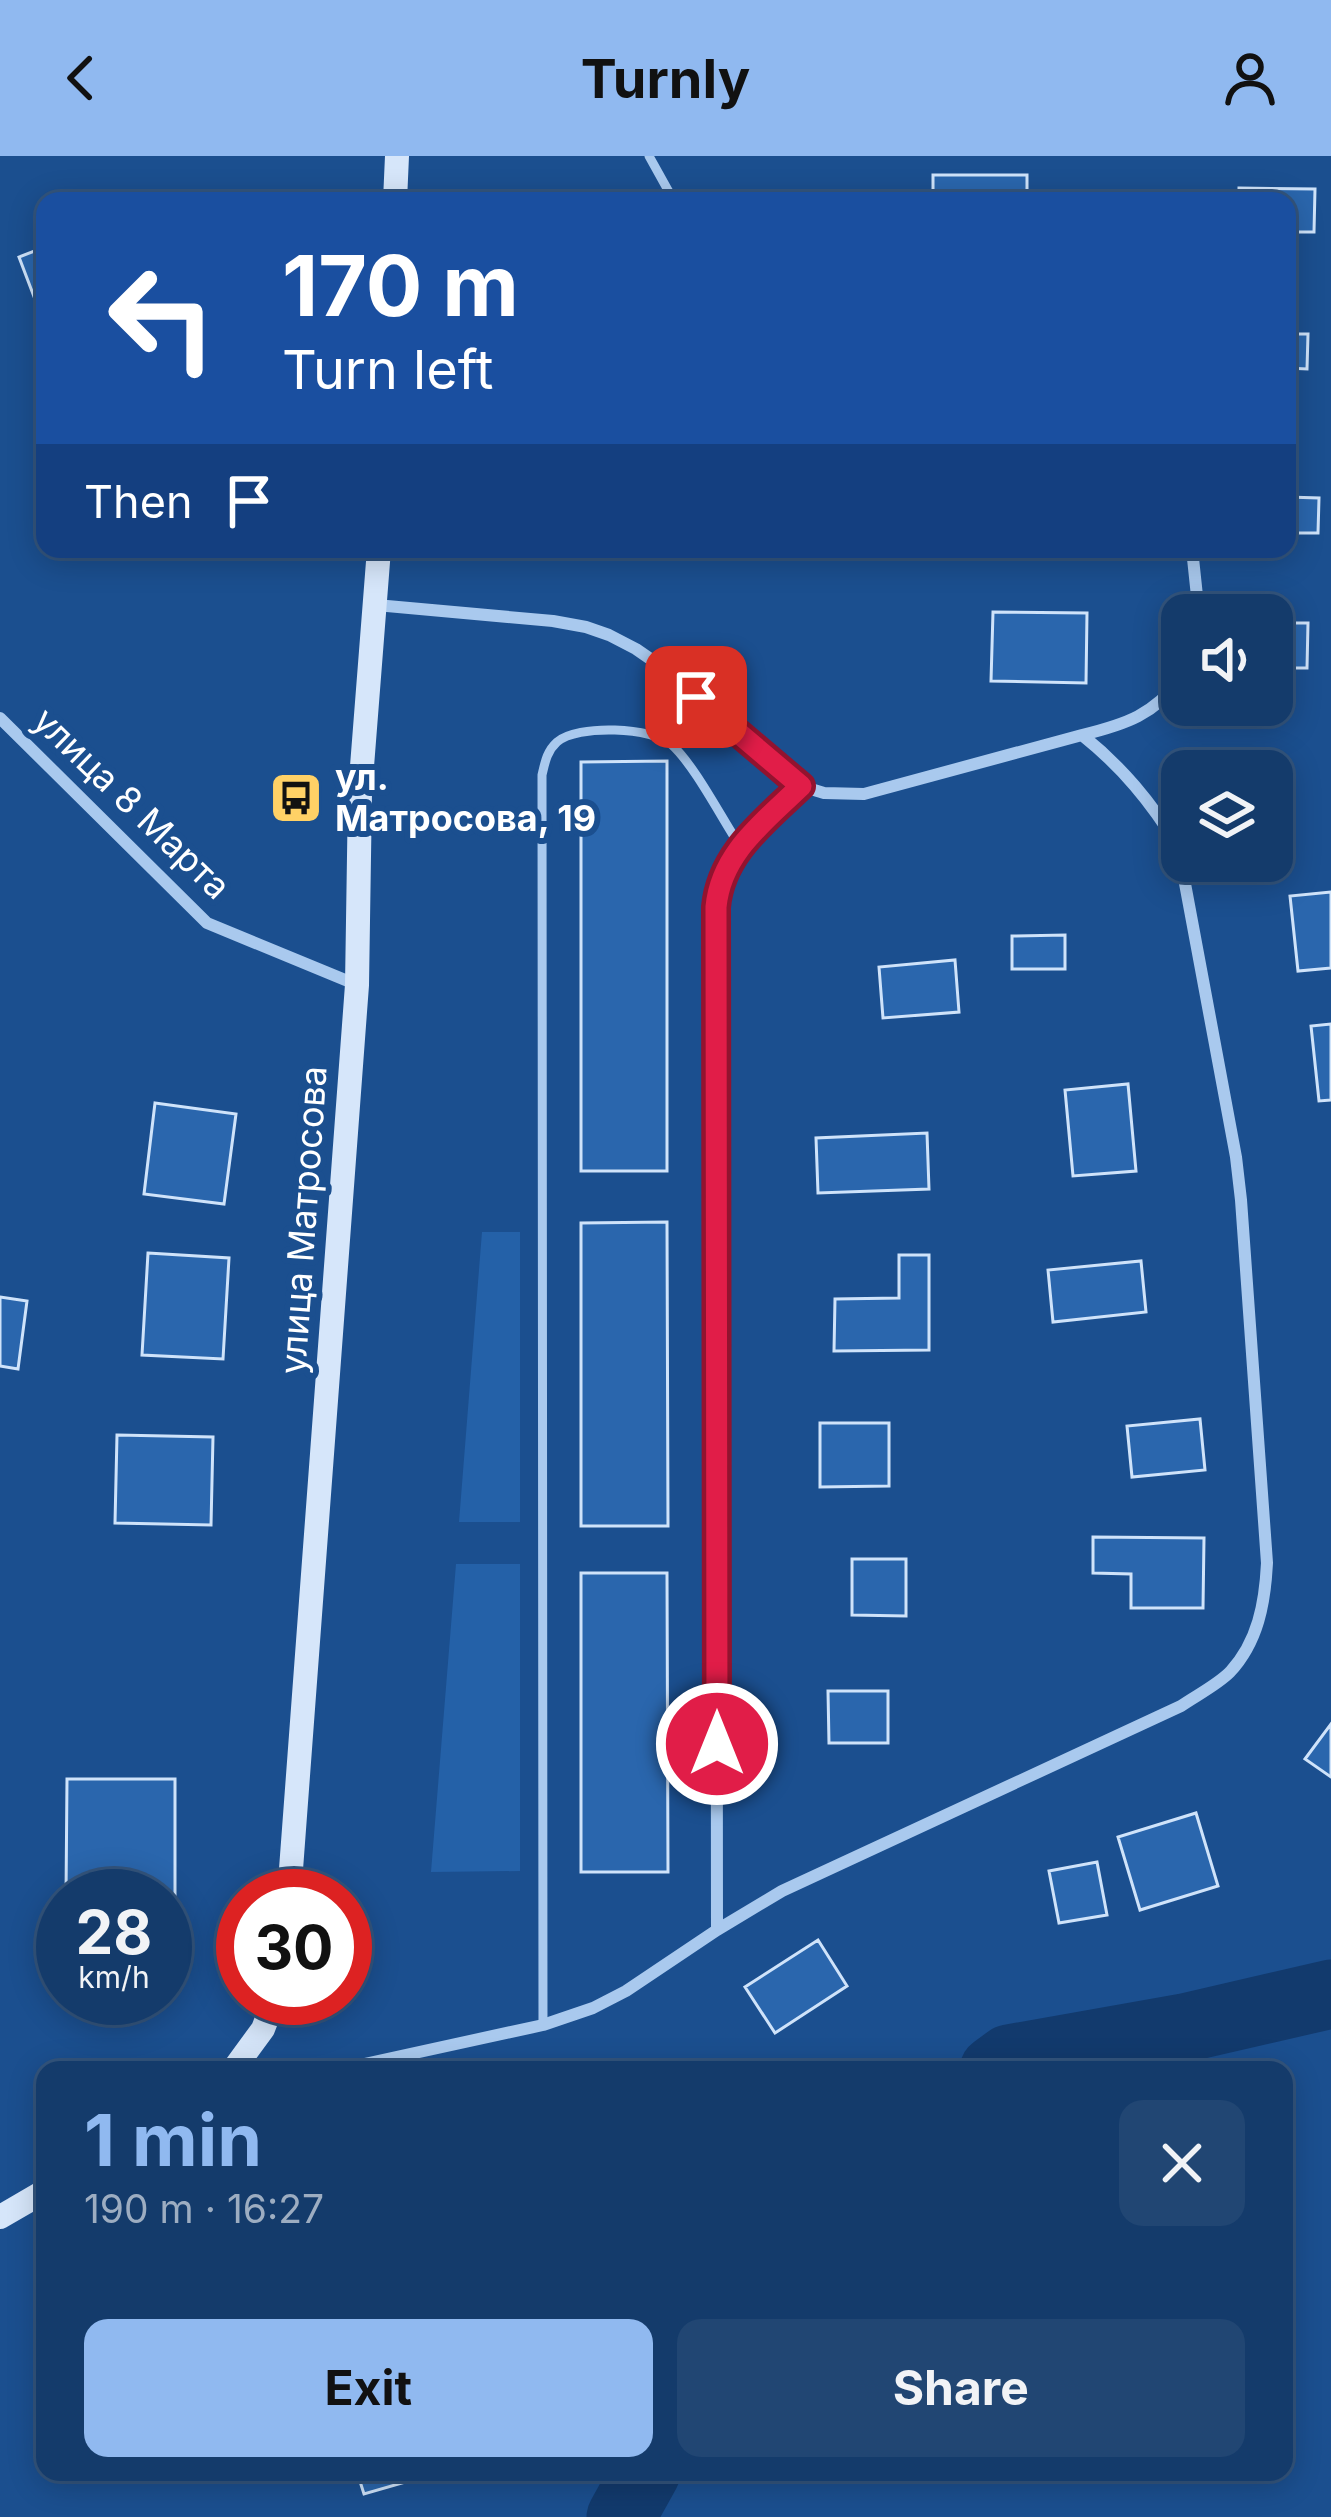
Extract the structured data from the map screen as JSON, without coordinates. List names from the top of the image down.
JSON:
{
  "streets": {
    "street": ["улица 8 Марта", "улица Матросова"]
  },
  "crossings": [
    ["улица 8 Марта", "улица Матросова"]
  ],
  "places": {
    "bus stop": ["ул. Матросова, 19"]
  },
  "page": {
    "header": "Turnly",
    "turn": ["170 m", "Turn left"],
    "then": "Then",
    "speed": "28 km/h",
    "limit": "30",
    "heading": ["1 min", "190 m · 16:27"],
    "buttons": ["Exit", "Share"]
  }
}
